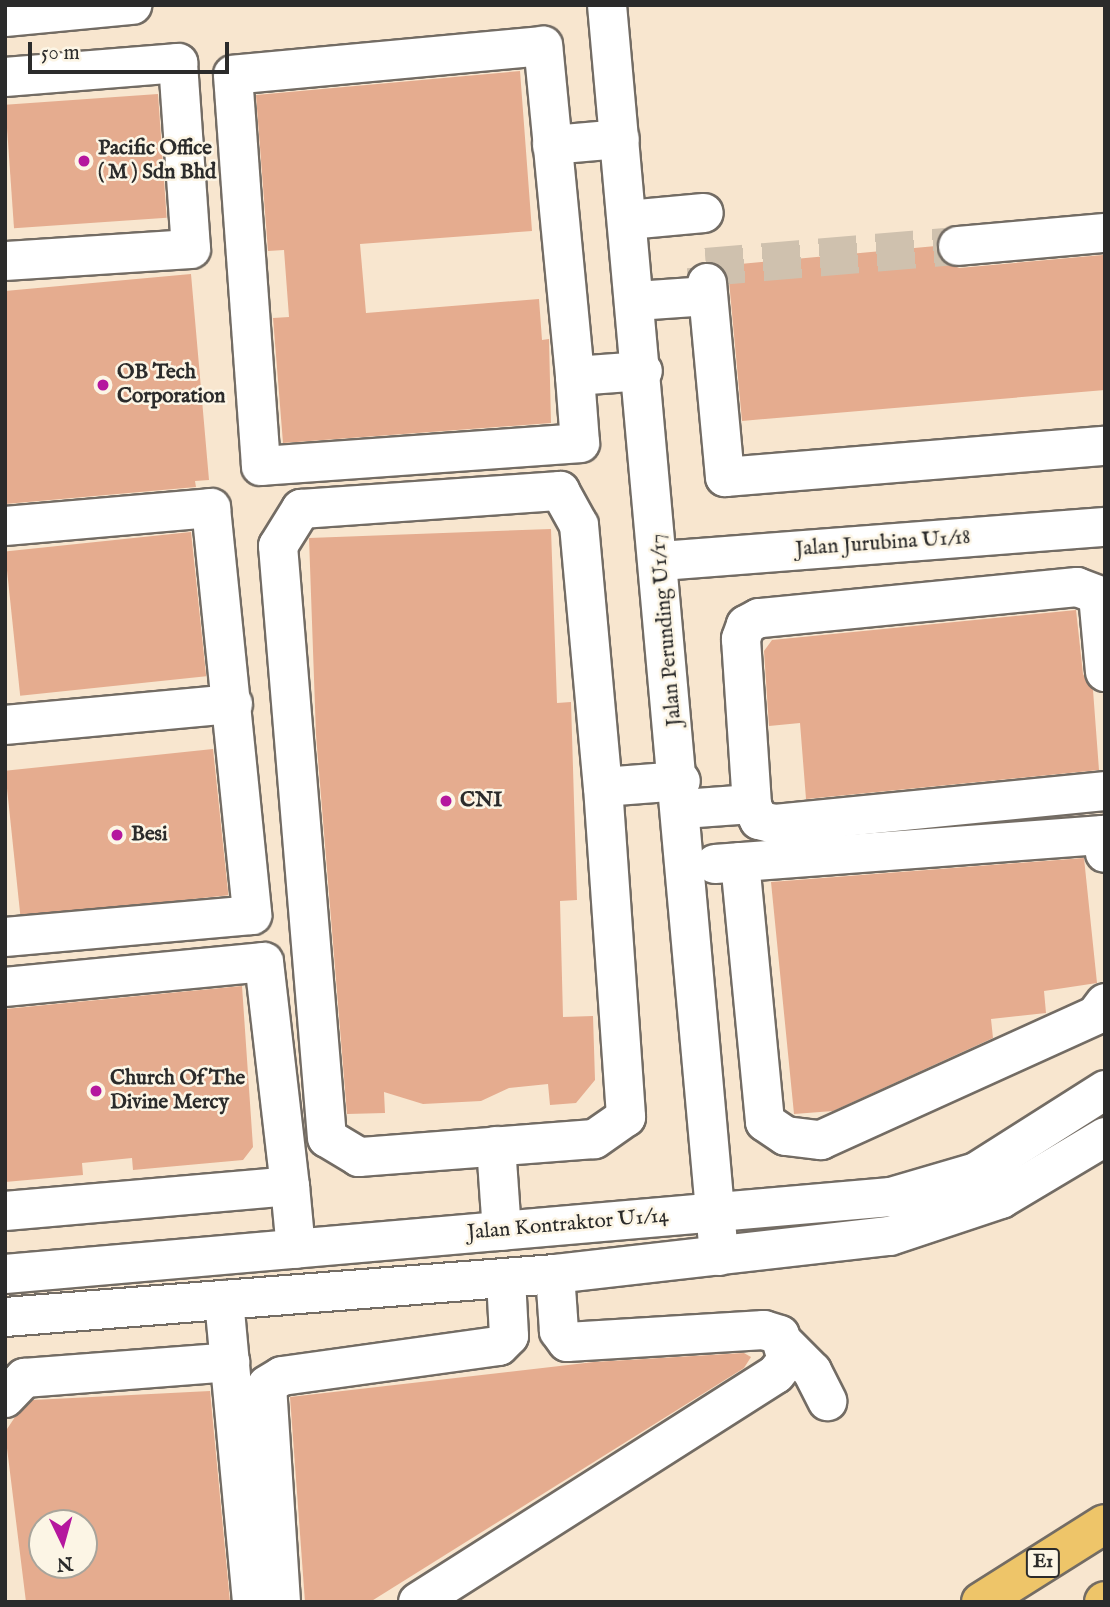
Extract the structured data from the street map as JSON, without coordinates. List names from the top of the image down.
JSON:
{
  "streets": {
    "highway": ["E1"],
    "street": ["Jalan Jurubina U1/18", "Jalan Perunding U1/17", "Jalan Kontraktor U1/14"]
  },
  "crossings": [
    ["Jalan Jurubina U1/18", "Jalan Perunding U1/17"],
    ["Jalan Perunding U1/17", "Jalan Kontraktor U1/14"]
  ],
  "places": [
    "Pacific Office ( M ) Sdn Bhd",
    "OB Tech Corporation",
    "CNI",
    "Besi",
    "Church Of The Divine Mercy"
  ],
  "scale_bar": "50 m",
  "north": "bottom"
}
